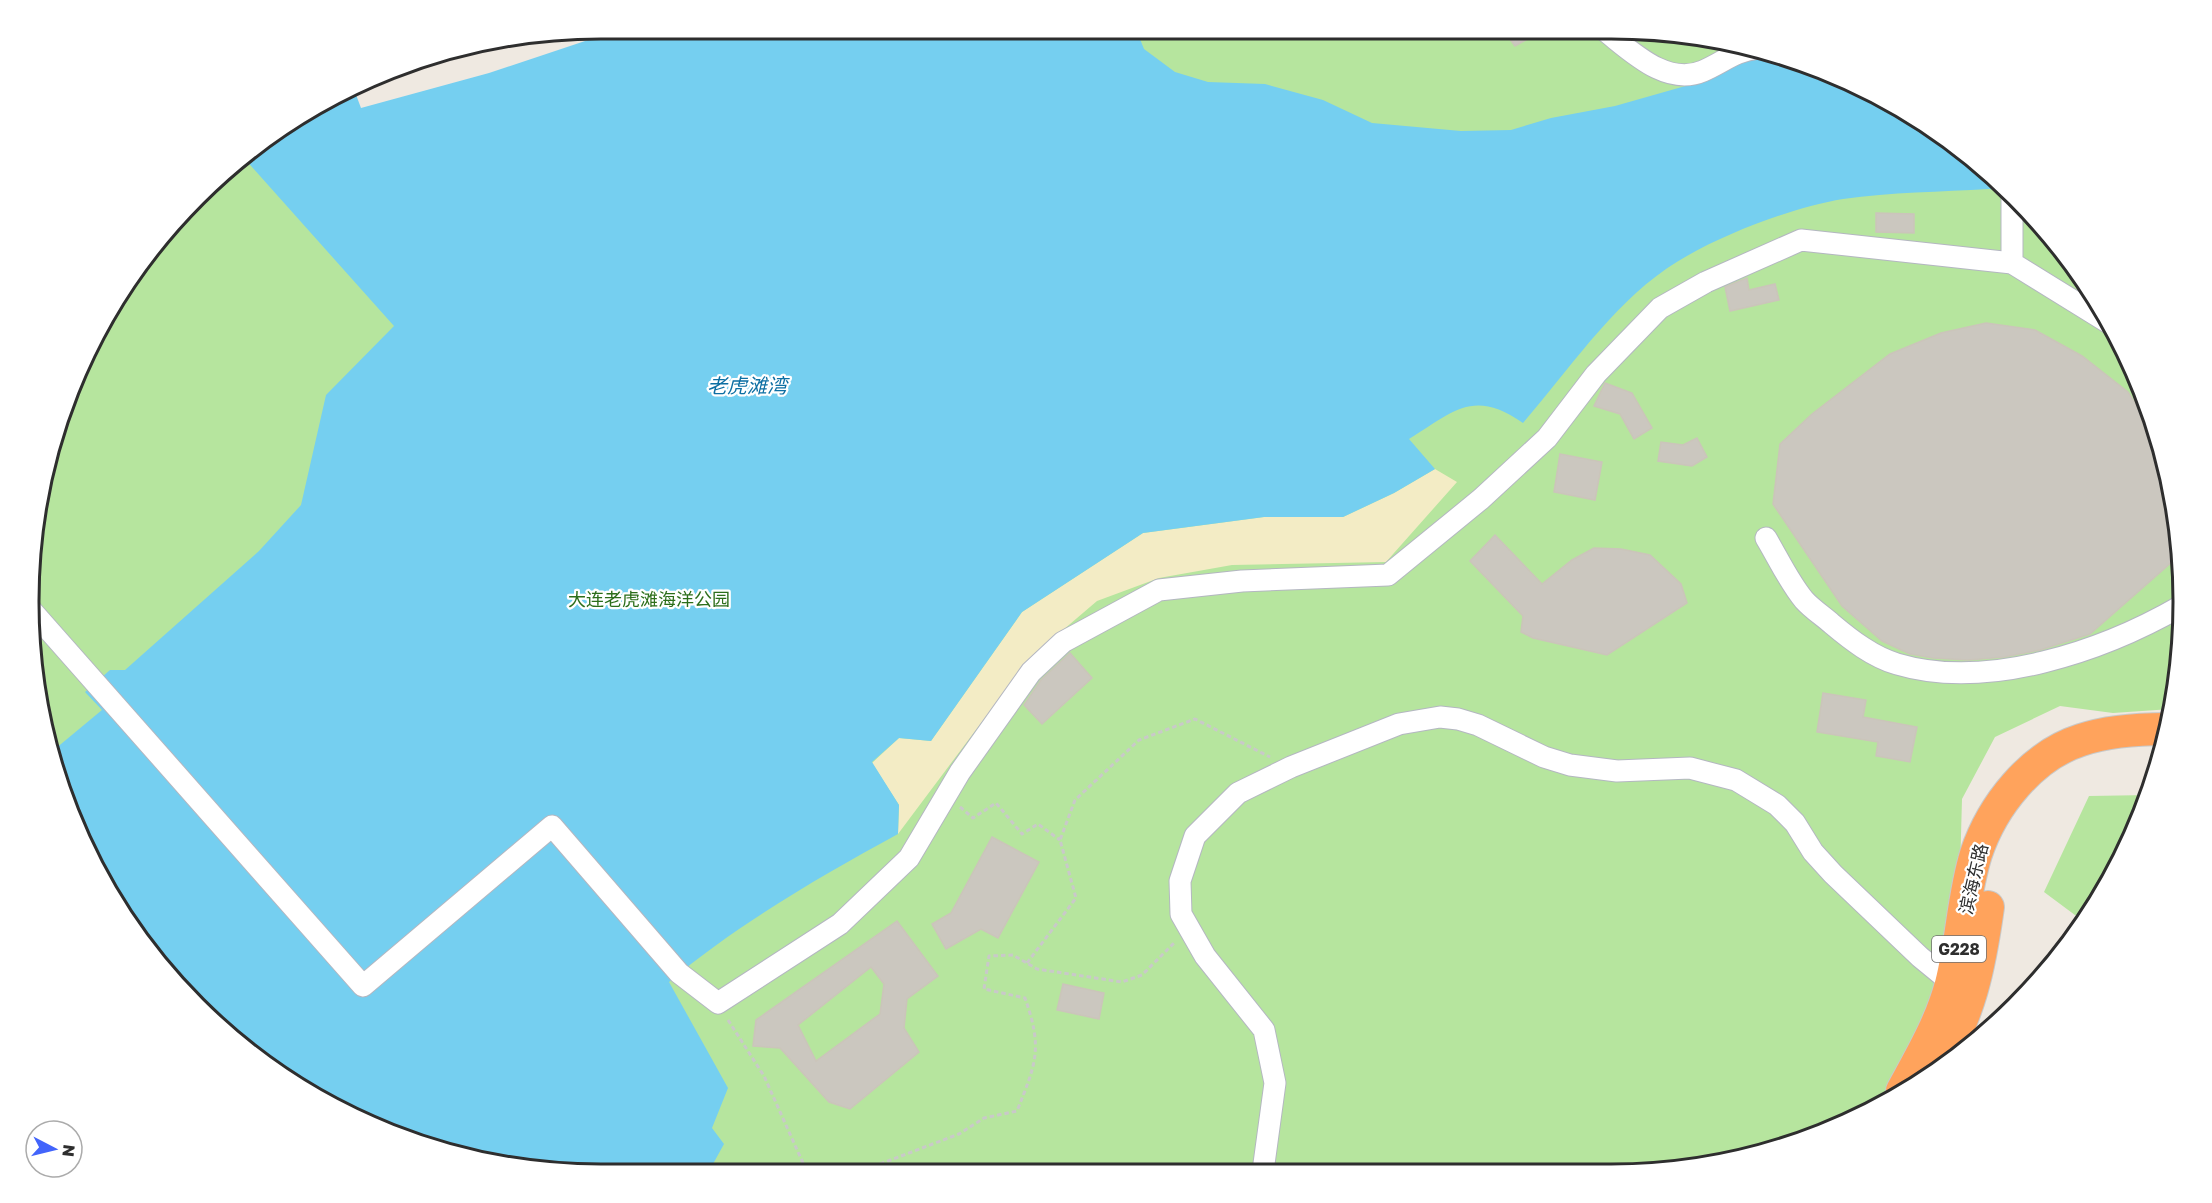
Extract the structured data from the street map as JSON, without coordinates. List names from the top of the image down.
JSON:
{
  "streets": {
    "highway": ["滨海东路", "G228"]
  },
  "water": ["老虎滩湾"],
  "parks": ["大连老虎滩海洋公园"],
  "north": "right"
}
